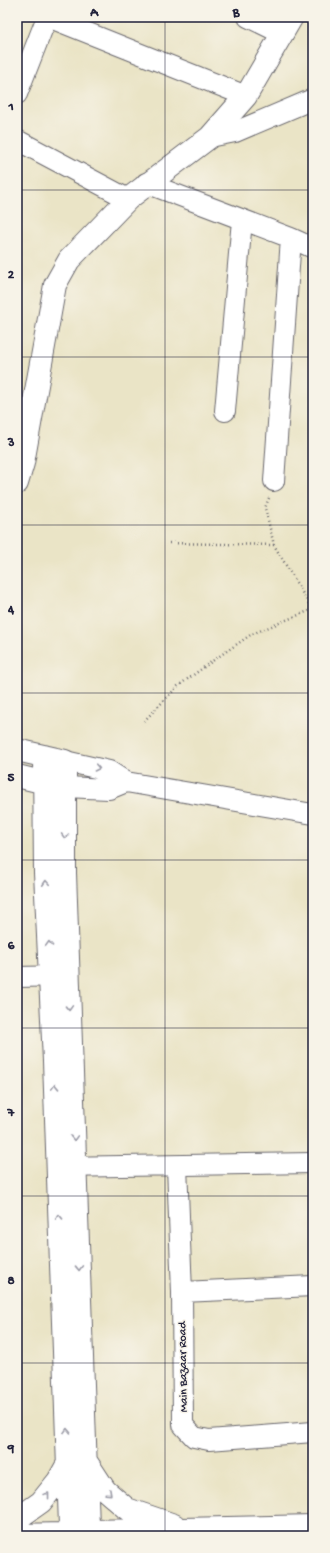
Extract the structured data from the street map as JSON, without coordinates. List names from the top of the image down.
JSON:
{
  "streets": {
    "street": ["Main Bazaar Road"]
  },
  "grid": {
    "columns": ["A", "B"],
    "rows": [
      "1",
      "2",
      "3",
      "4",
      "5",
      "6",
      "7",
      "8",
      "9"
    ]
  }
}
